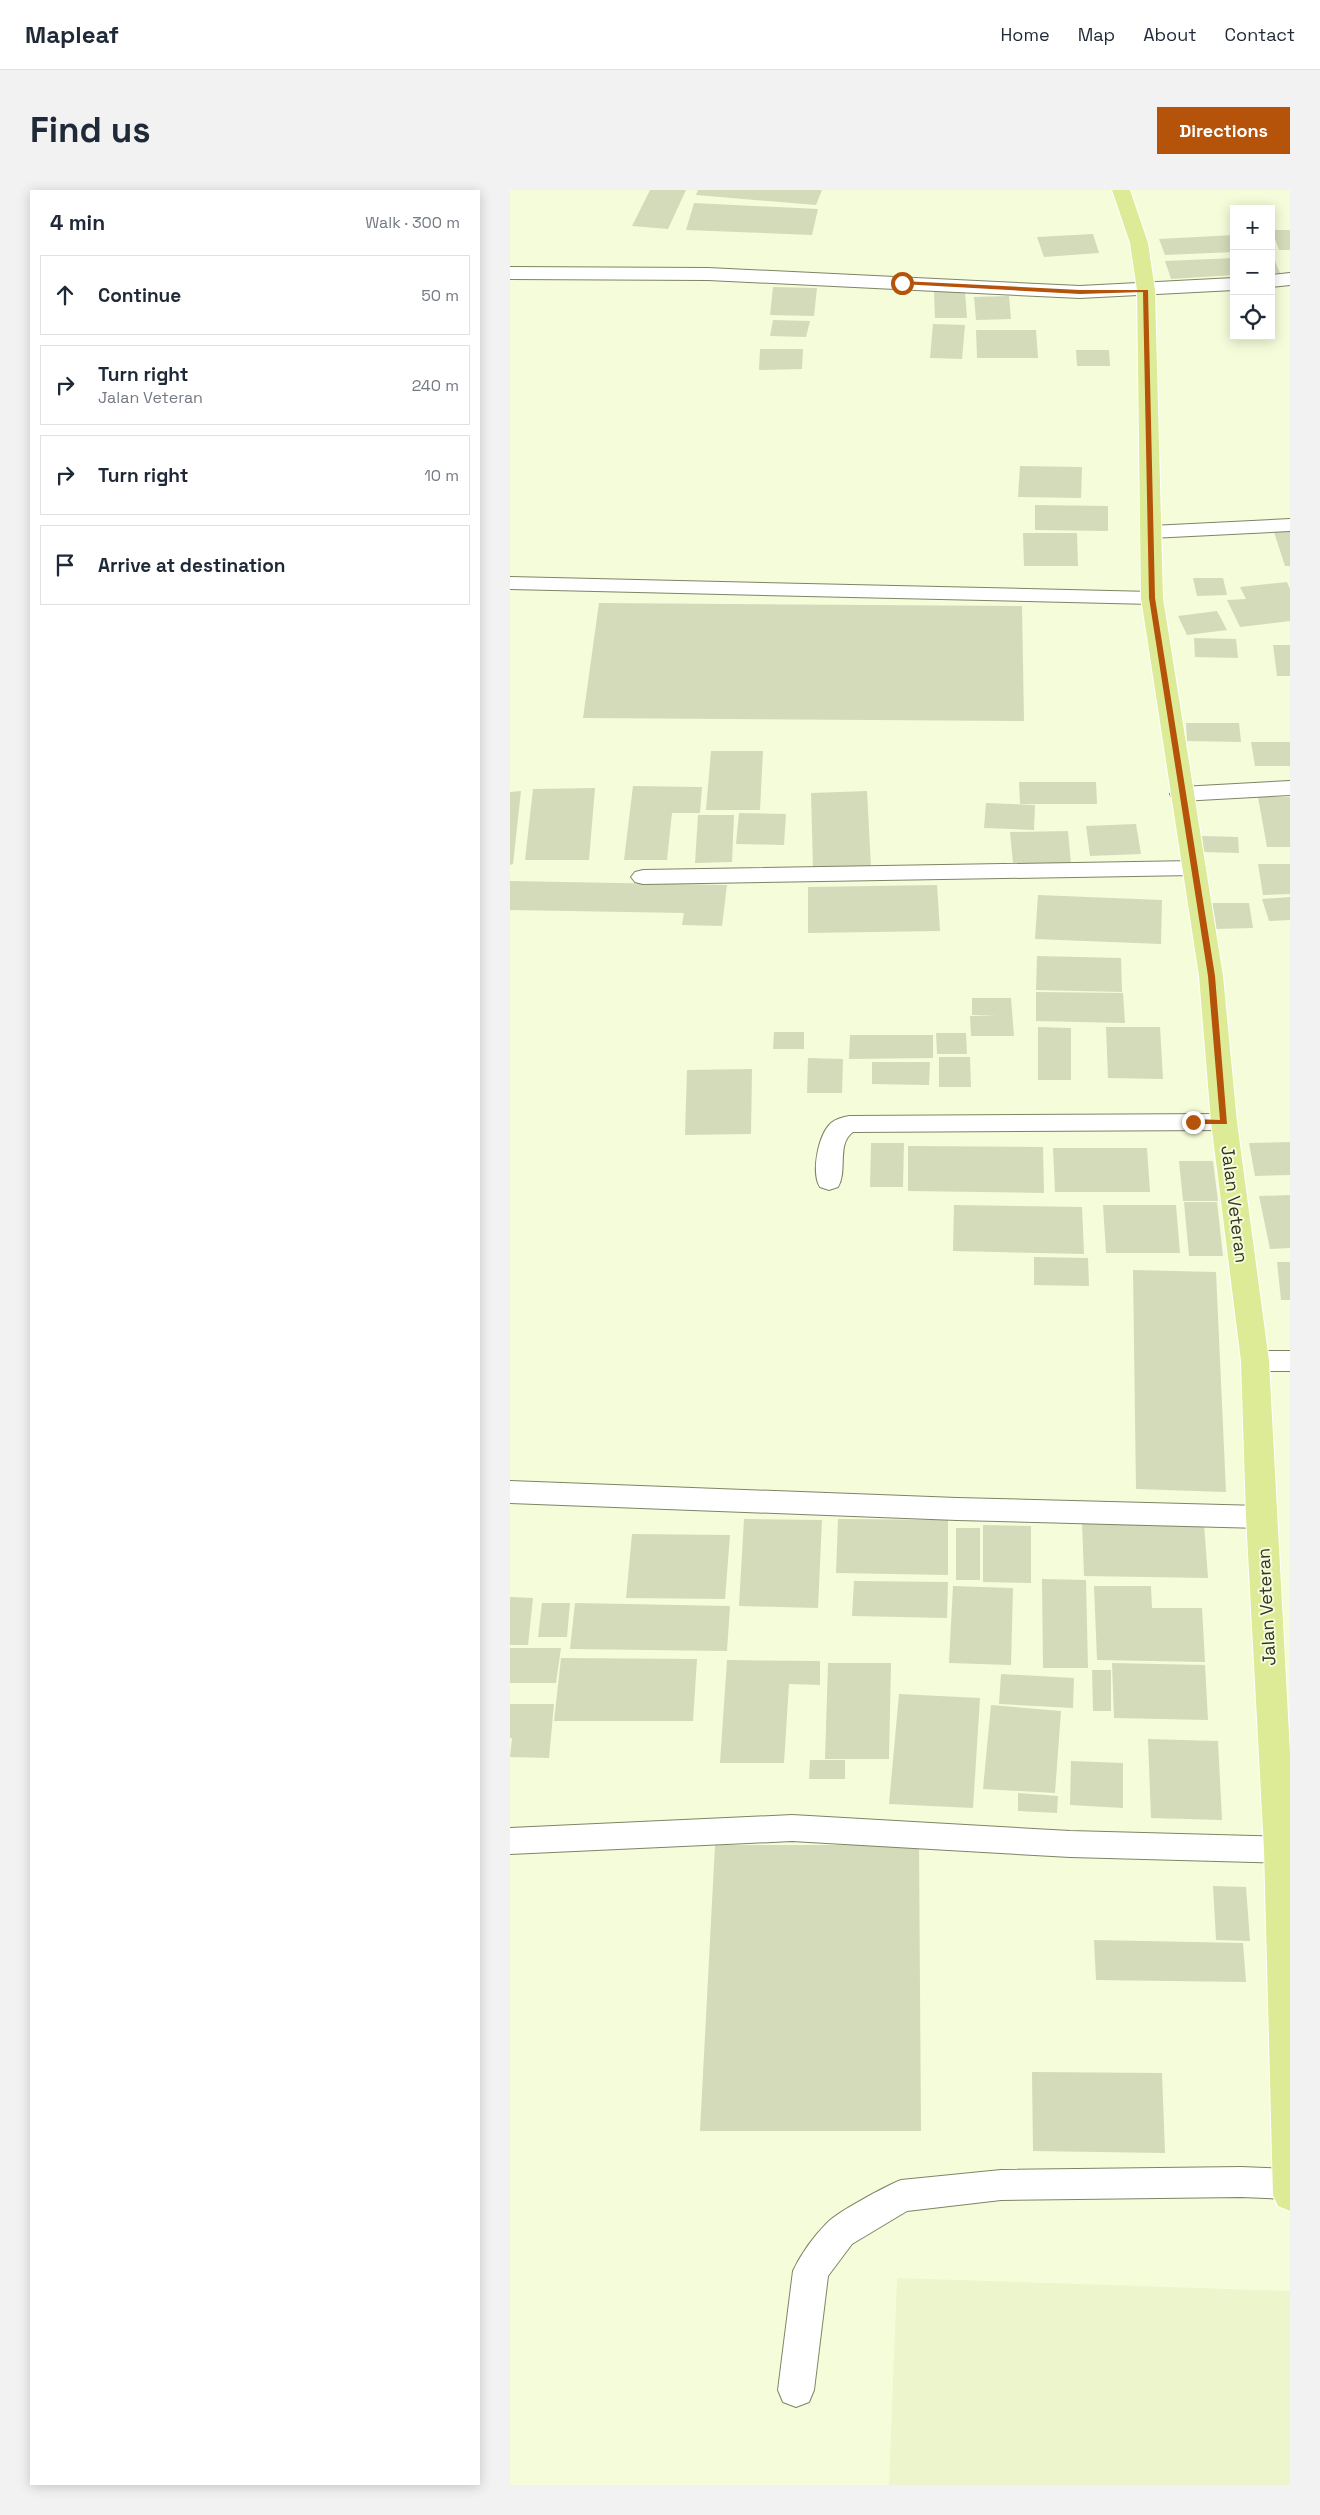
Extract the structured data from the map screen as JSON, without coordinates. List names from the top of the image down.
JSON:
{
  "streets": {
    "main road": ["Jalan Veteran"]
  },
  "page": {
    "header": "Mapleaf",
    "nav": [
      "Home",
      "Map",
      "About",
      "Contact"
    ],
    "buttons": "Directions",
    "title": "Find us",
    "heading": ["4 min", "Walk · 300 m"],
    "map_buttons": ["+", "−"],
    "list": [
      ["Continue", "50 m"],
      ["Turn right", "Jalan Veteran", "240 m"],
      ["Turn right", "10 m"],
      "Arrive at destination"
    ]
  }
}
